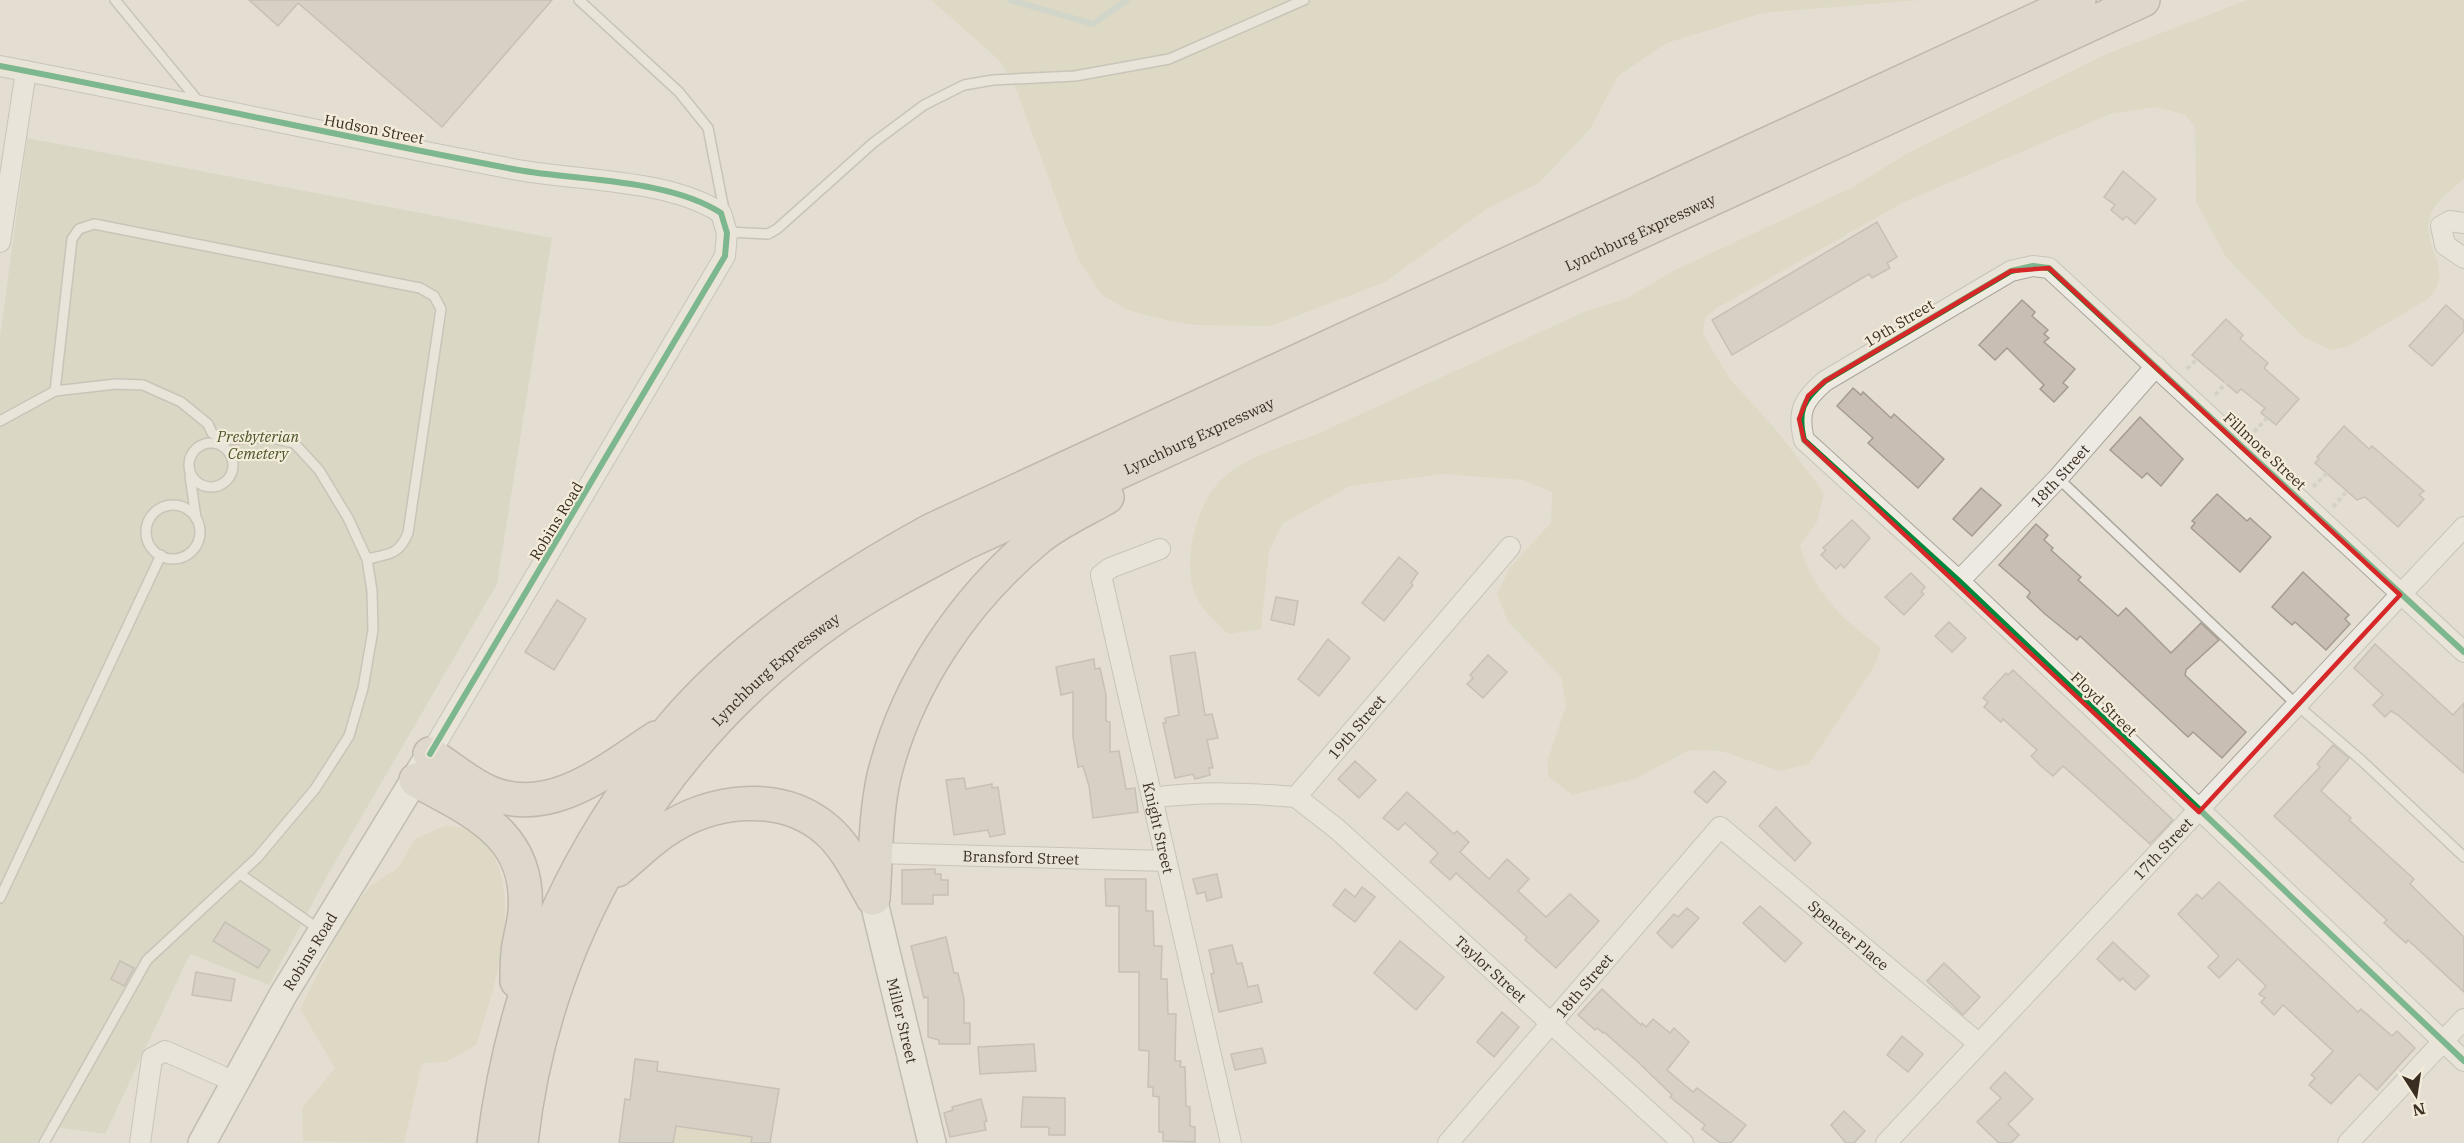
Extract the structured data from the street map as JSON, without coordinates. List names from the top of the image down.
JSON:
{
  "streets": {
    "highway": ["Lynchburg Expressway"],
    "main road": ["Robins Road", "Miller Street"],
    "street": [
      "Hudson Street",
      "19th Street",
      "Fillmore Street",
      "18th Street",
      "Floyd Street",
      "Knight Street",
      "17th Street",
      "Bransford Street",
      "Spencer Place",
      "Taylor Street"
    ]
  },
  "crossings": [
    ["Hudson Street", "Robins Road"],
    ["19th Street", "Fillmore Street"],
    ["19th Street", "Floyd Street"],
    ["19th Street", "Taylor Street"],
    ["Fillmore Street", "18th Street"],
    ["Fillmore Street", "17th Street"],
    ["18th Street", "Floyd Street"],
    ["18th Street", "Spencer Place"],
    ["18th Street", "Taylor Street"],
    ["Floyd Street", "17th Street"],
    ["Knight Street", "Bransford Street"],
    ["17th Street", "Spencer Place"]
  ],
  "parks": ["Presbyterian Cemetery"],
  "north": "bottom"
}
